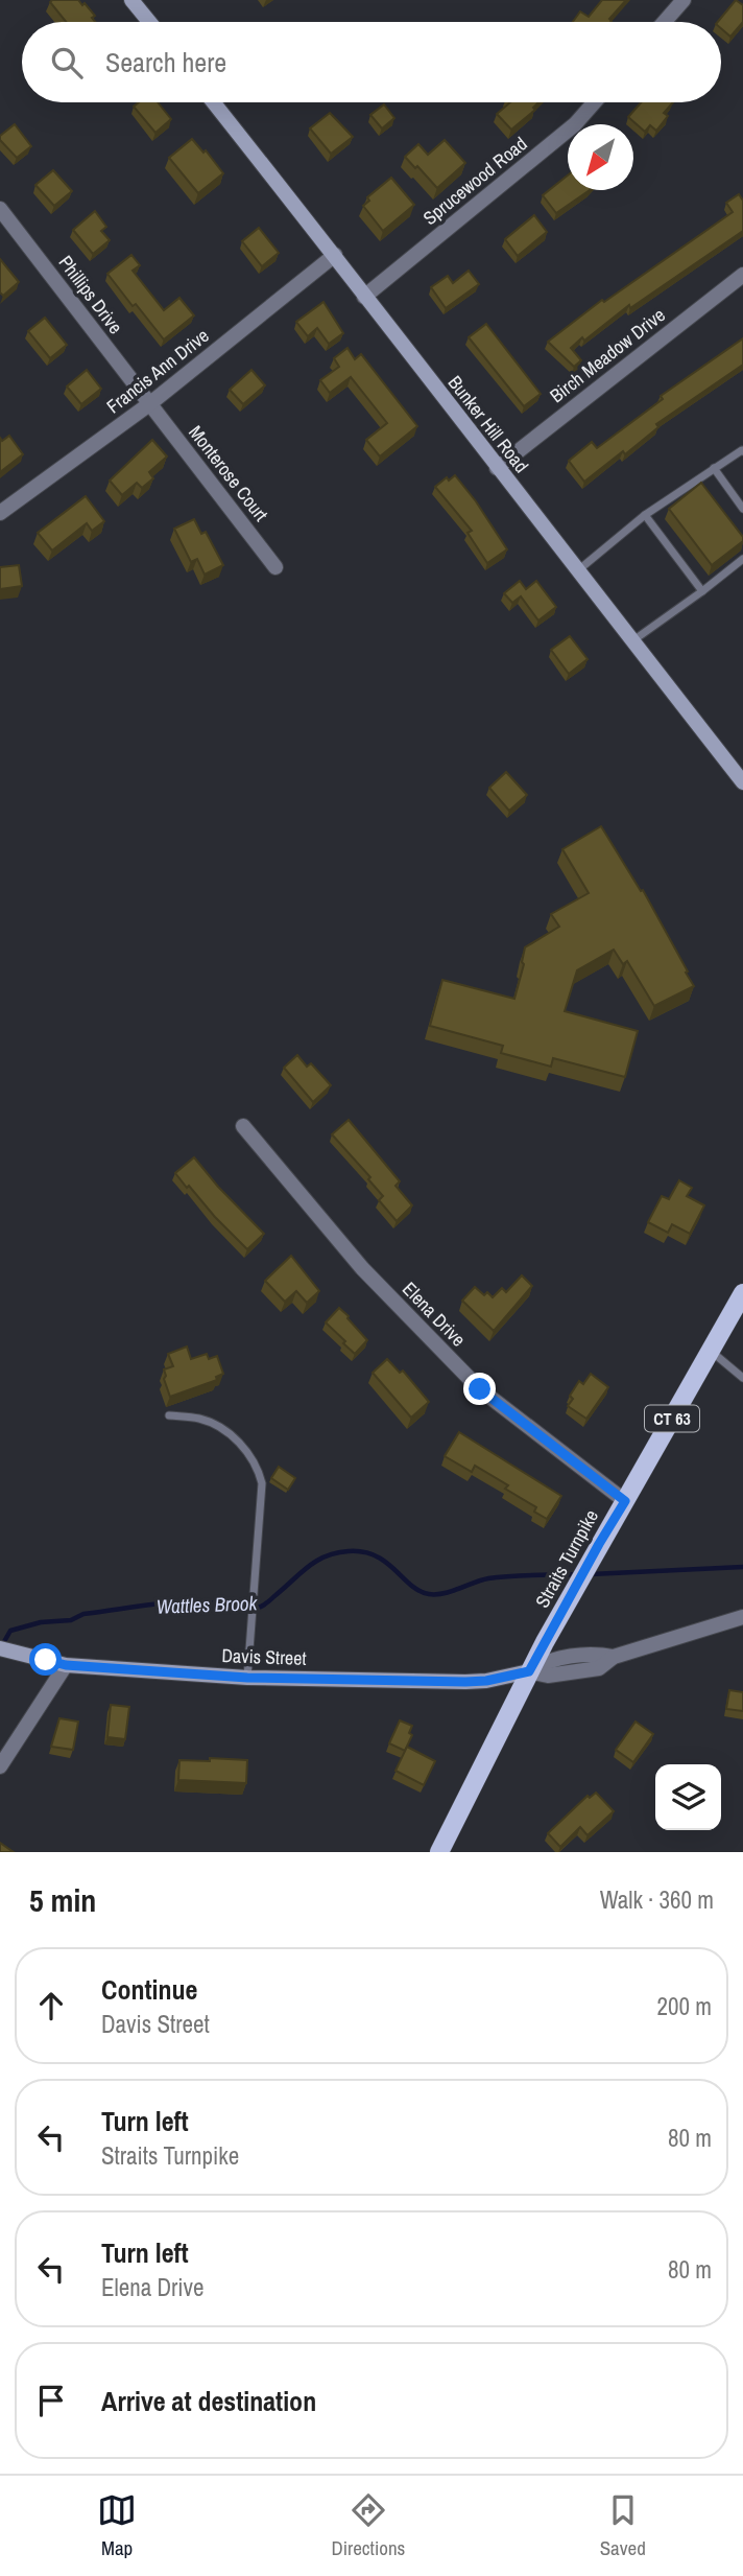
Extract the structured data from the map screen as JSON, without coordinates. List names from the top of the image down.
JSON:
{
  "streets": {
    "main road": [
      "Bunker Hill Road",
      "CT 63",
      "Straits Turnpike",
      "Davis Street"
    ],
    "street": [
      "Sprucewood Road",
      "Phillips Drive",
      "Birch Meadow Drive",
      "Francis Ann Drive",
      "Monterose Court",
      "Elena Drive"
    ]
  },
  "crossings": [
    ["Sprucewood Road", "Bunker Hill Road"],
    ["Phillips Drive", "Francis Ann Drive"],
    ["Phillips Drive", "Monterose Court"],
    ["Birch Meadow Drive", "Bunker Hill Road"],
    ["Francis Ann Drive", "Bunker Hill Road"],
    ["Francis Ann Drive", "Monterose Court"],
    ["Elena Drive", "Straits Turnpike"],
    ["Straits Turnpike", "Davis Street"]
  ],
  "water": ["Wattles Brook"],
  "north": "bottom left",
  "page": {
    "search": "Search here",
    "heading": ["5 min", "Walk · 360 m"],
    "list": [
      ["Continue", "Davis Street", "200 m"],
      ["Turn left", "Straits Turnpike", "80 m"],
      ["Turn left", "Elena Drive", "80 m"],
      "Arrive at destination"
    ],
    "nav": ["Map", "Directions", "Saved"]
  }
}
